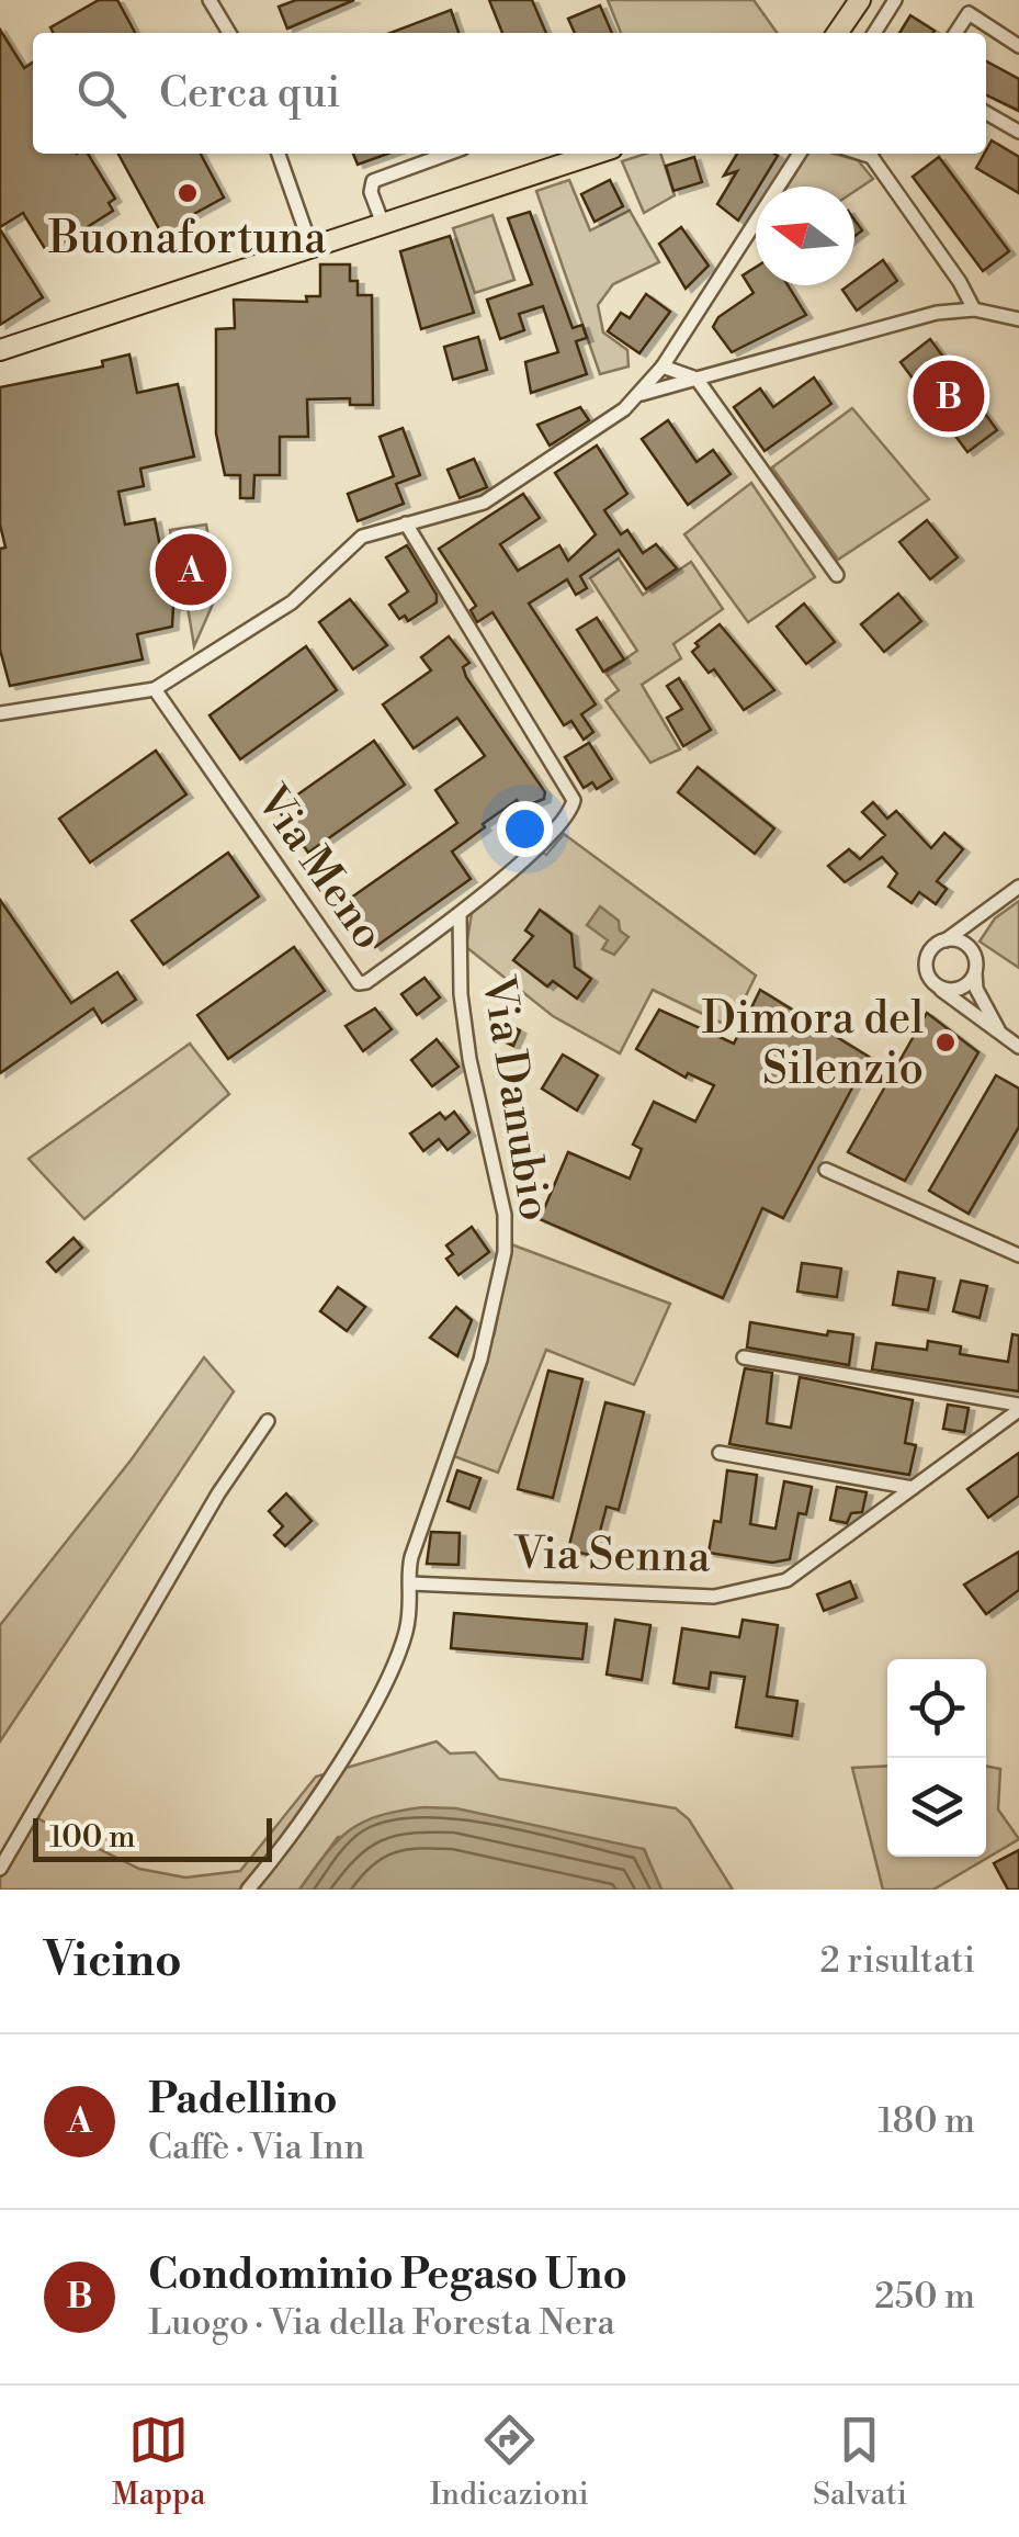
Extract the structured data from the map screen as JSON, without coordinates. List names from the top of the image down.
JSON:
{
  "streets": {
    "street": ["Via Meno", "Via Danubio", "Via Senna"]
  },
  "crossings": [
    ["Via Meno", "Via Danubio"],
    ["Via Danubio", "Via Senna"]
  ],
  "places": ["Buonafortuna", "Dimora del Silenzio"],
  "scale_bar": "100 m",
  "north": "left",
  "page": {
    "search": "Cerca qui",
    "pins": ["B", "A"],
    "scale": "100 m",
    "heading": ["Vicino", "2 risultati"],
    "list": [
      {
        "mark": "A",
        "name": "Padellino",
        "note": "Caffè · Via Inn",
        "value": "180 m"
      },
      {
        "mark": "B",
        "name": "Condominio Pegaso Uno",
        "note": "Luogo · Via della Foresta Nera",
        "value": "250 m"
      }
    ],
    "nav": ["Mappa", "Indicazioni", "Salvati"]
  }
}
